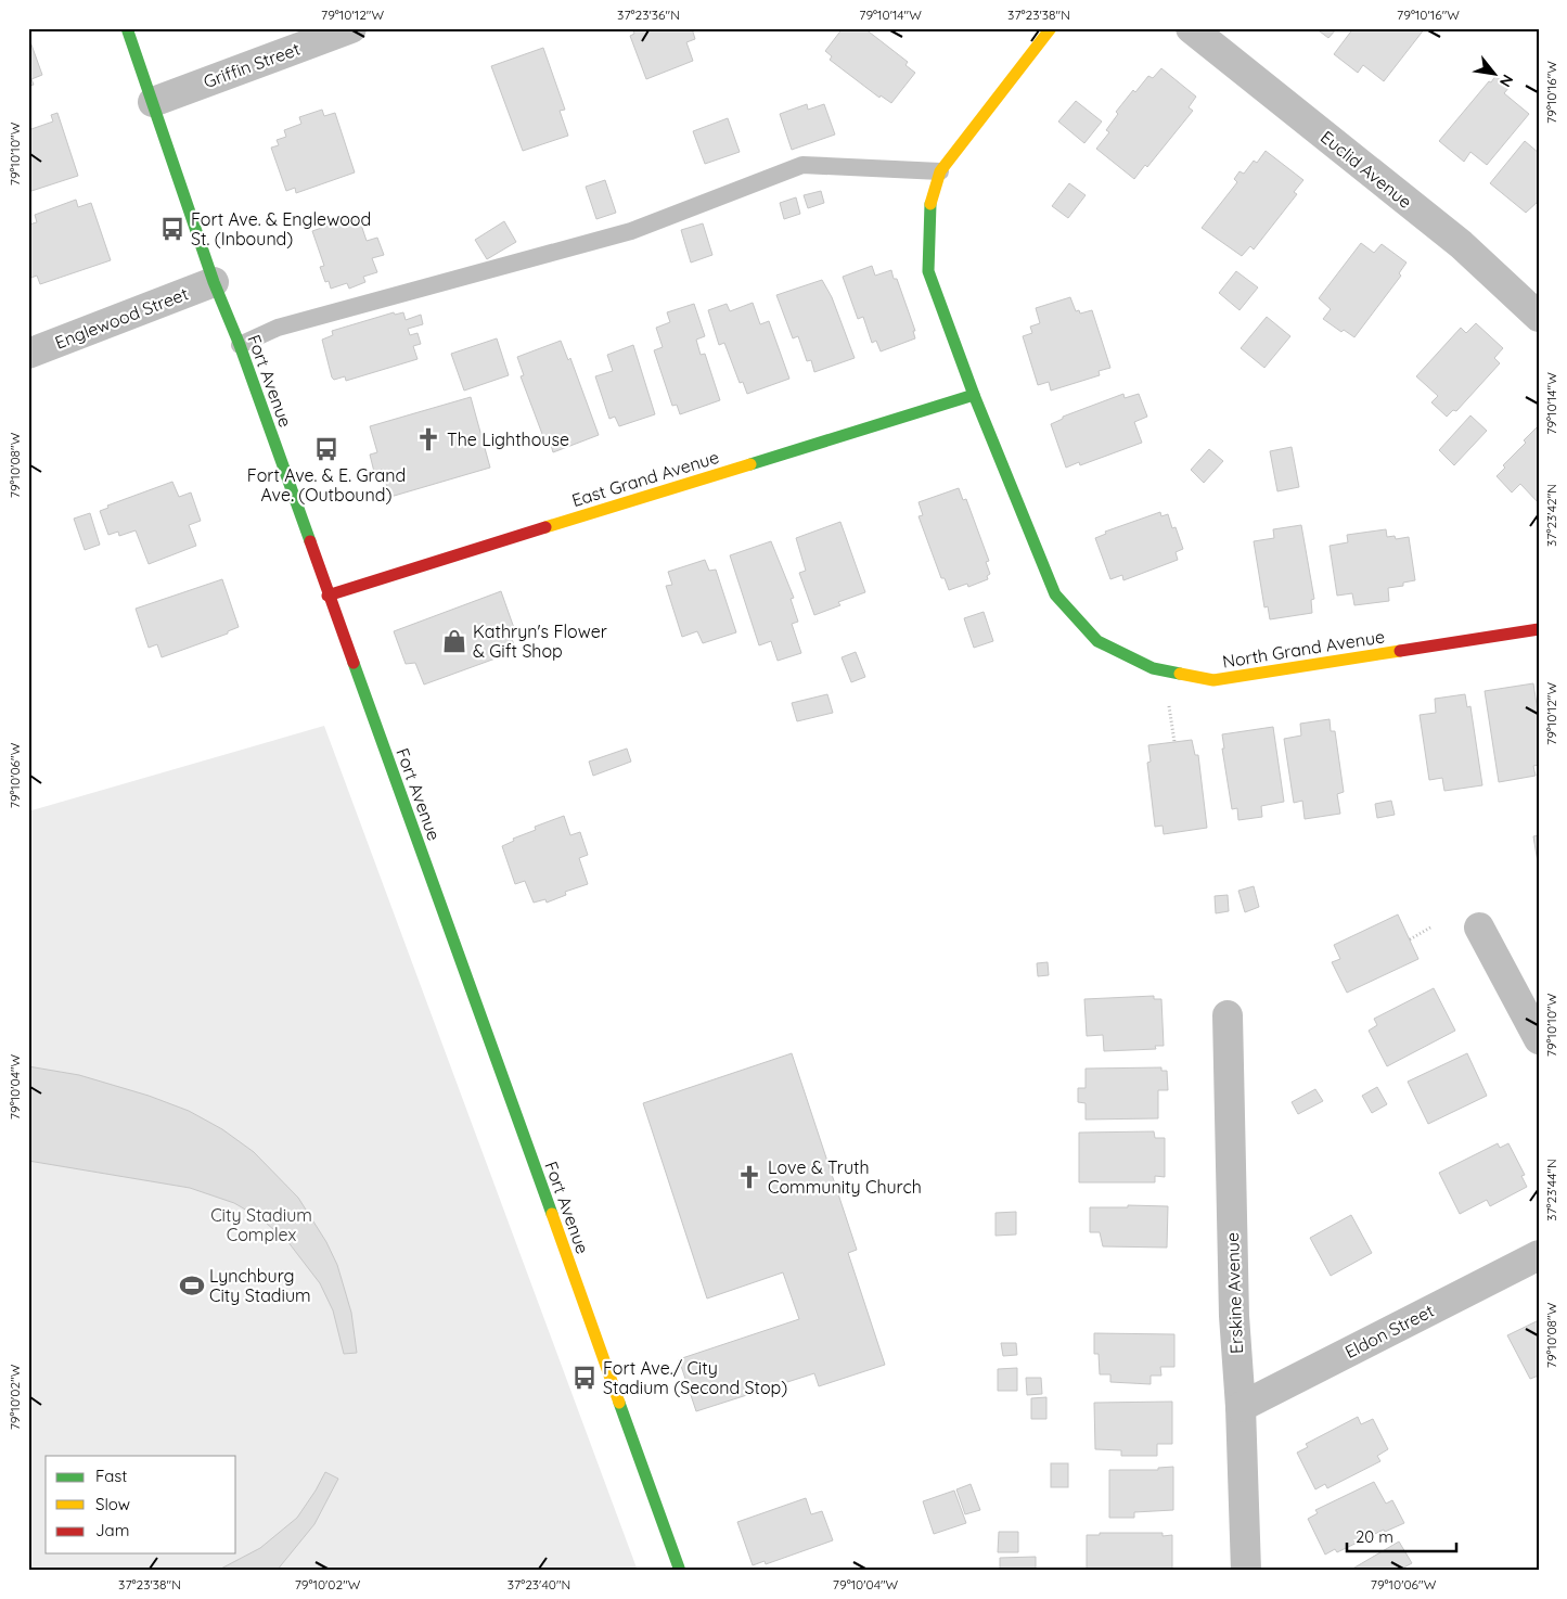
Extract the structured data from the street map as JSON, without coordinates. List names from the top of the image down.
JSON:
{
  "streets": {
    "street": [
      "Griffin Street",
      "Euclid Avenue",
      "Englewood Street",
      "Fort Avenue",
      "East Grand Avenue",
      "North Grand Avenue",
      "Erskine Avenue",
      "Eldon Street"
    ]
  },
  "crossings": [
    ["Griffin Street", "Fort Avenue"],
    ["Englewood Street", "Fort Avenue"],
    ["Fort Avenue", "East Grand Avenue"],
    ["East Grand Avenue", "North Grand Avenue"],
    ["Erskine Avenue", "Eldon Street"]
  ],
  "parks": ["City Stadium Complex"],
  "places": {
    "bus stop": ["Fort Ave. & Englewood St. (Inbound)", "Fort Ave. & E. Grand Ave. (Outbound)", "Fort Ave./ City Stadium (Second Stop)"],
    "church": ["The Lighthouse", "Love & Truth Community Church"],
    "shop": ["Kathryn's Flower & Gift Shop"],
    "sports": ["Lynchburg City Stadium"]
  },
  "legend": ["Fast", "Slow", "Jam"],
  "scale_bar": "20 m",
  "north": "bottom right",
  "coordinates": [
    "79°10'12\"W",
    "37°23'36\"N",
    "79°10'14\"W",
    "37°23'38\"N",
    "79°10'16\"W",
    "79°10'10\"W",
    "79°10'08\"W",
    "37°23'42\"N",
    "79°10'06\"W",
    "79°10'04\"W",
    "37°23'44\"N",
    "79°10'02\"W",
    "37°23'40\"N"
  ]
}
